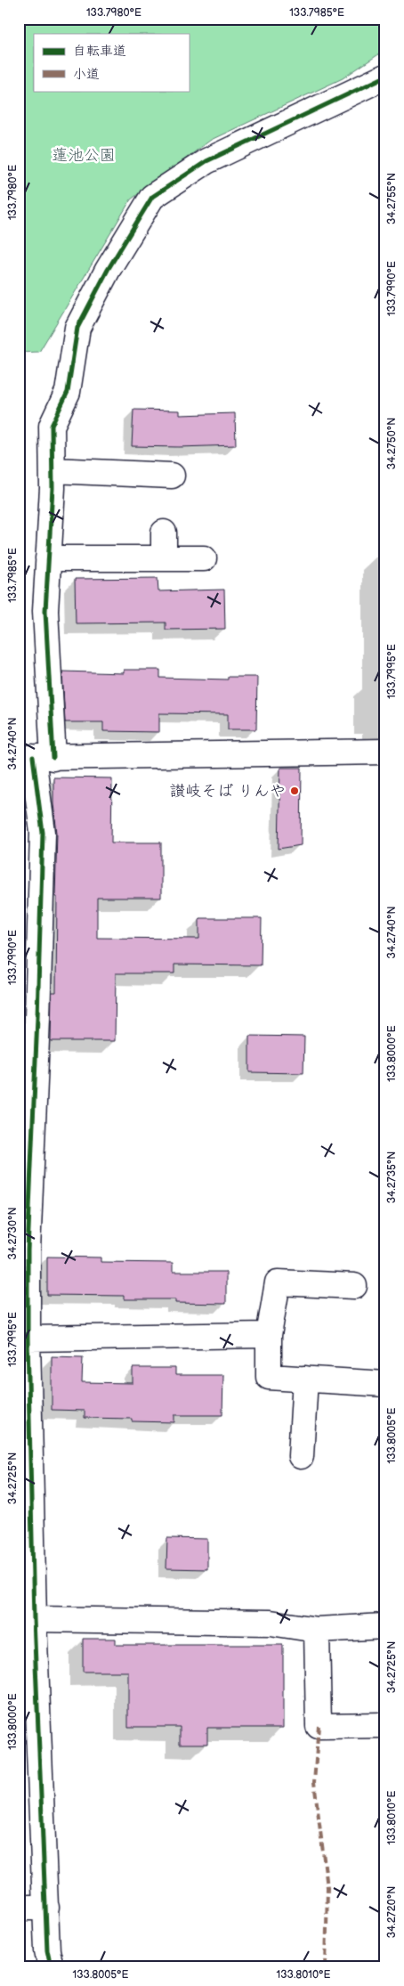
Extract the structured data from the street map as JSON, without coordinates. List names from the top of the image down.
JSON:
{
  "parks": ["蓮池公園"],
  "places": ["讃岐そば りんや"],
  "legend": ["自転車道", "小道"],
  "coordinates": [
    "133.7980°E",
    "133.7985°E",
    "34.2755°N",
    "133.7990°E",
    "34.2750°N",
    "133.7995°E",
    "34.2740°N",
    "133.8000°E",
    "34.2735°N",
    "34.2730°N",
    "133.8005°E",
    "34.2725°N",
    "133.8010°E",
    "34.2720°N"
  ]
}
